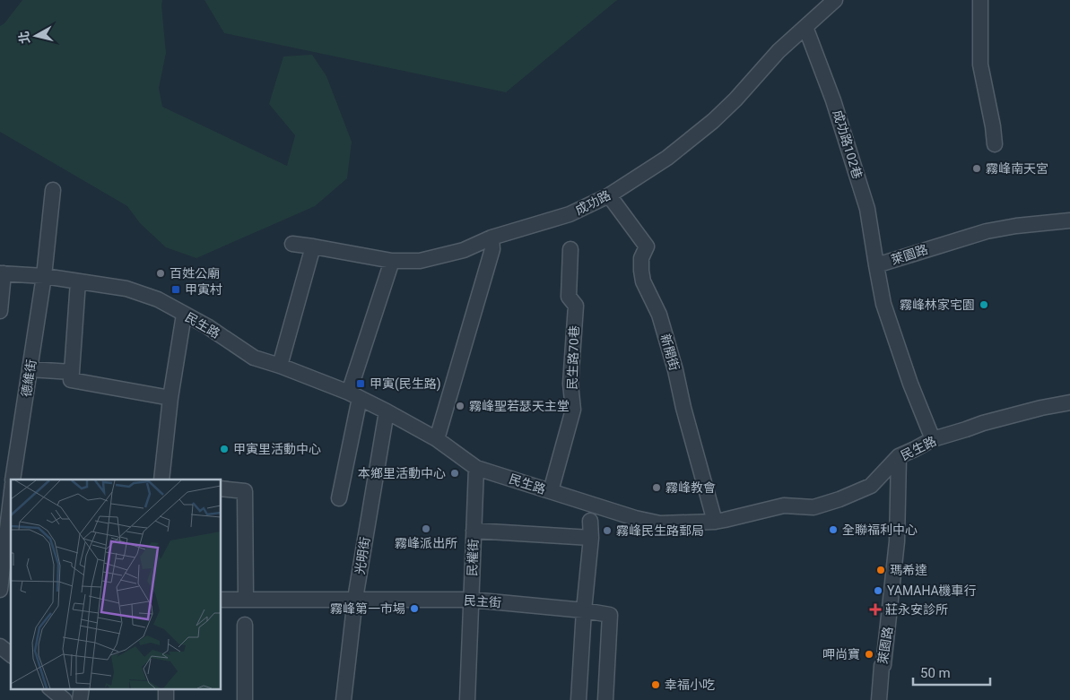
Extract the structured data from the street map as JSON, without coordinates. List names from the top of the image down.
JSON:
{
  "streets": {
    "street": [
      "成功路102巷",
      "成功路",
      "萊園路",
      "民生路",
      "新開街",
      "民生路70巷",
      "德維街",
      "光明街",
      "民權街",
      "民主街"
    ]
  },
  "crossings": [
    ["成功路102巷", "成功路"],
    ["成功路102巷", "萊園路"],
    ["成功路", "新開街"],
    ["萊園路", "民生路"],
    ["民生路", "新開街"],
    ["民生路", "民生路70巷"],
    ["民生路", "德維街"],
    ["民生路", "光明街"],
    ["民生路", "民權街"],
    ["光明街", "民主街"],
    ["民權街", "民主街"]
  ],
  "places": {
    "other": [
      "霧峰南天宮",
      "百姓公廟",
      "霧峰林家宅園",
      "霧峰聖若瑟天主堂",
      "甲寅里活動中心",
      "本鄉里活動中心",
      "霧峰教會",
      "霧峰派出所",
      "全聯福利中心",
      "霧峰民生路郵局",
      "瑪希達",
      "YAMAHA機車行",
      "霧峰第一市場",
      "呷尚寶",
      "幸福小吃"
    ],
    "transit": ["甲寅村", "甲寅(民生路)"],
    "health": ["莊永安診所"]
  },
  "scale_bar": "50 m",
  "north": "left"
}
